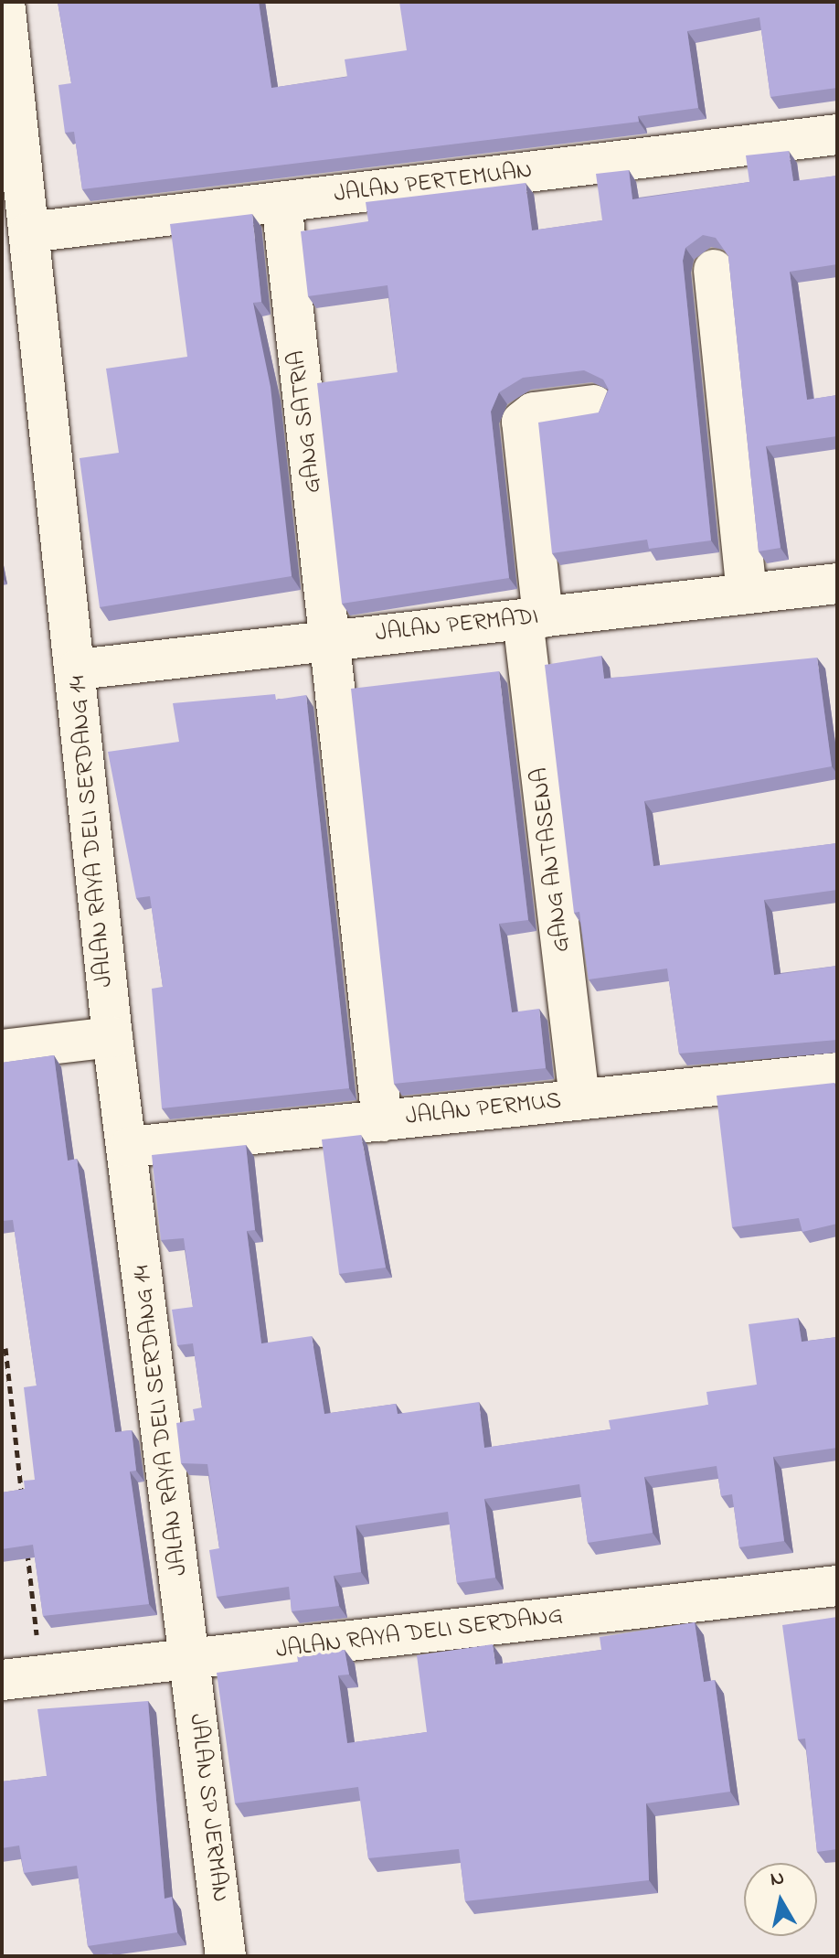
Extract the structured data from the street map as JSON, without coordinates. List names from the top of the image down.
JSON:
{
  "streets": {
    "street": [
      "JALAN PERTEMUAN",
      "GANG SATRIA",
      "JALAN PERMADI",
      "JALAN RAYA DELI SERDANG 14",
      "GANG ANTASENA",
      "JALAN PERMUS",
      "JALAN RAYA DELI SERDANG",
      "JALAN SP JERMAN"
    ]
  },
  "crossings": [
    ["JALAN PERTEMUAN", "GANG SATRIA"],
    ["JALAN PERTEMUAN", "JALAN RAYA DELI SERDANG 14"],
    ["GANG SATRIA", "JALAN PERMADI"],
    ["GANG SATRIA", "JALAN PERMUS"],
    ["JALAN PERMADI", "JALAN RAYA DELI SERDANG 14"],
    ["JALAN PERMADI", "GANG ANTASENA"],
    ["JALAN RAYA DELI SERDANG 14", "JALAN PERMUS"],
    ["JALAN RAYA DELI SERDANG 14", "JALAN RAYA DELI SERDANG"],
    ["JALAN RAYA DELI SERDANG 14", "JALAN SP JERMAN"],
    ["GANG ANTASENA", "JALAN PERMUS"],
    ["JALAN RAYA DELI SERDANG", "JALAN SP JERMAN"]
  ],
  "north": "top"
}
